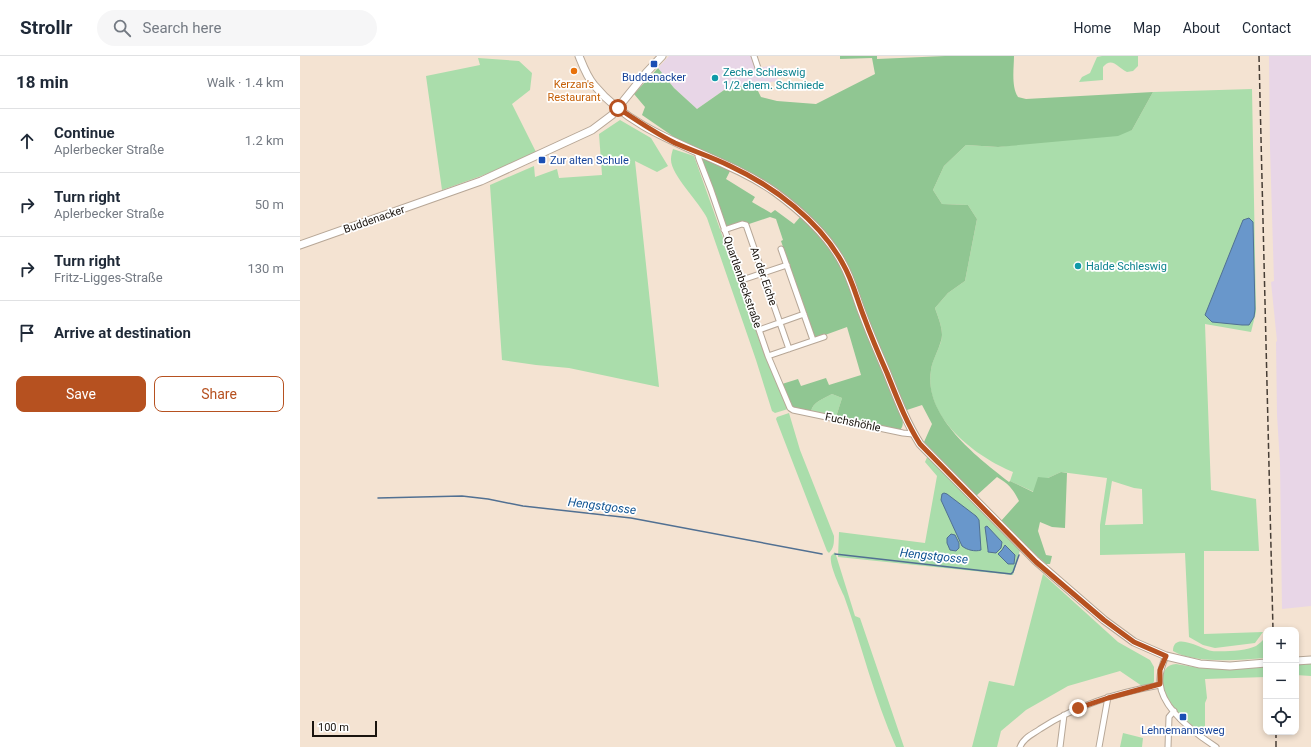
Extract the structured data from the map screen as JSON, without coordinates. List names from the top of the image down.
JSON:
{
  "streets": {
    "main road": ["Buddenacker"],
    "street": ["An der Eiche", "Quartlenbeckstraße", "Fuchshöhle"]
  },
  "crossings": [
    ["An der Eiche", "Quartlenbeckstraße"],
    ["Quartlenbeckstraße", "Fuchshöhle"]
  ],
  "water": ["Hengstgosse"],
  "places": {
    "transit": ["Buddenacker", "Zur alten Schule", "Lehnemannsweg"],
    "other": ["Kerzan's Restaurant", "Zeche Schleswig 1/2 ehem. Schmiede", "Halde Schleswig"]
  },
  "scale_bar": "100 m",
  "page": {
    "header": "Strollr",
    "search": "Search here",
    "nav": [
      "Home",
      "Map",
      "About",
      "Contact"
    ],
    "heading": ["18 min", "Walk · 1.4 km"],
    "list": [
      ["Continue", "Aplerbecker Straße", "1.2 km"],
      ["Turn right", "Aplerbecker Straße", "50 m"],
      ["Turn right", "Fritz-Ligges-Straße", "130 m"],
      "Arrive at destination"
    ],
    "buttons": ["Save", "Share"],
    "map_buttons": ["+", "−"],
    "scale": "100 m"
  }
}
